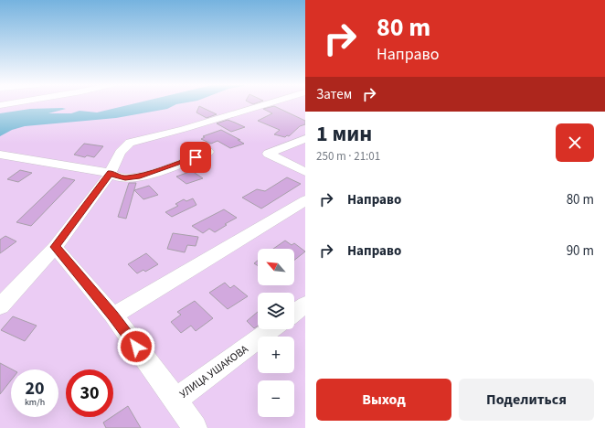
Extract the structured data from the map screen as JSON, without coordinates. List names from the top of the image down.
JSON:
{
  "streets": {
    "street": ["УЛИЦА УШАКОВА"]
  },
  "north": "top left",
  "page": {
    "turn": ["80 m", "Направо"],
    "then": "Затем",
    "heading": ["1 мин", "250 m · 21:01"],
    "list": [
      {
        "name": "Направо",
        "value": "80 m"
      },
      {
        "name": "Направо",
        "value": "90 m"
      }
    ],
    "map_buttons": ["+", "−"],
    "speed": "20 km/h",
    "limit": "30",
    "buttons": ["Выход", "Поделиться"]
  }
}
